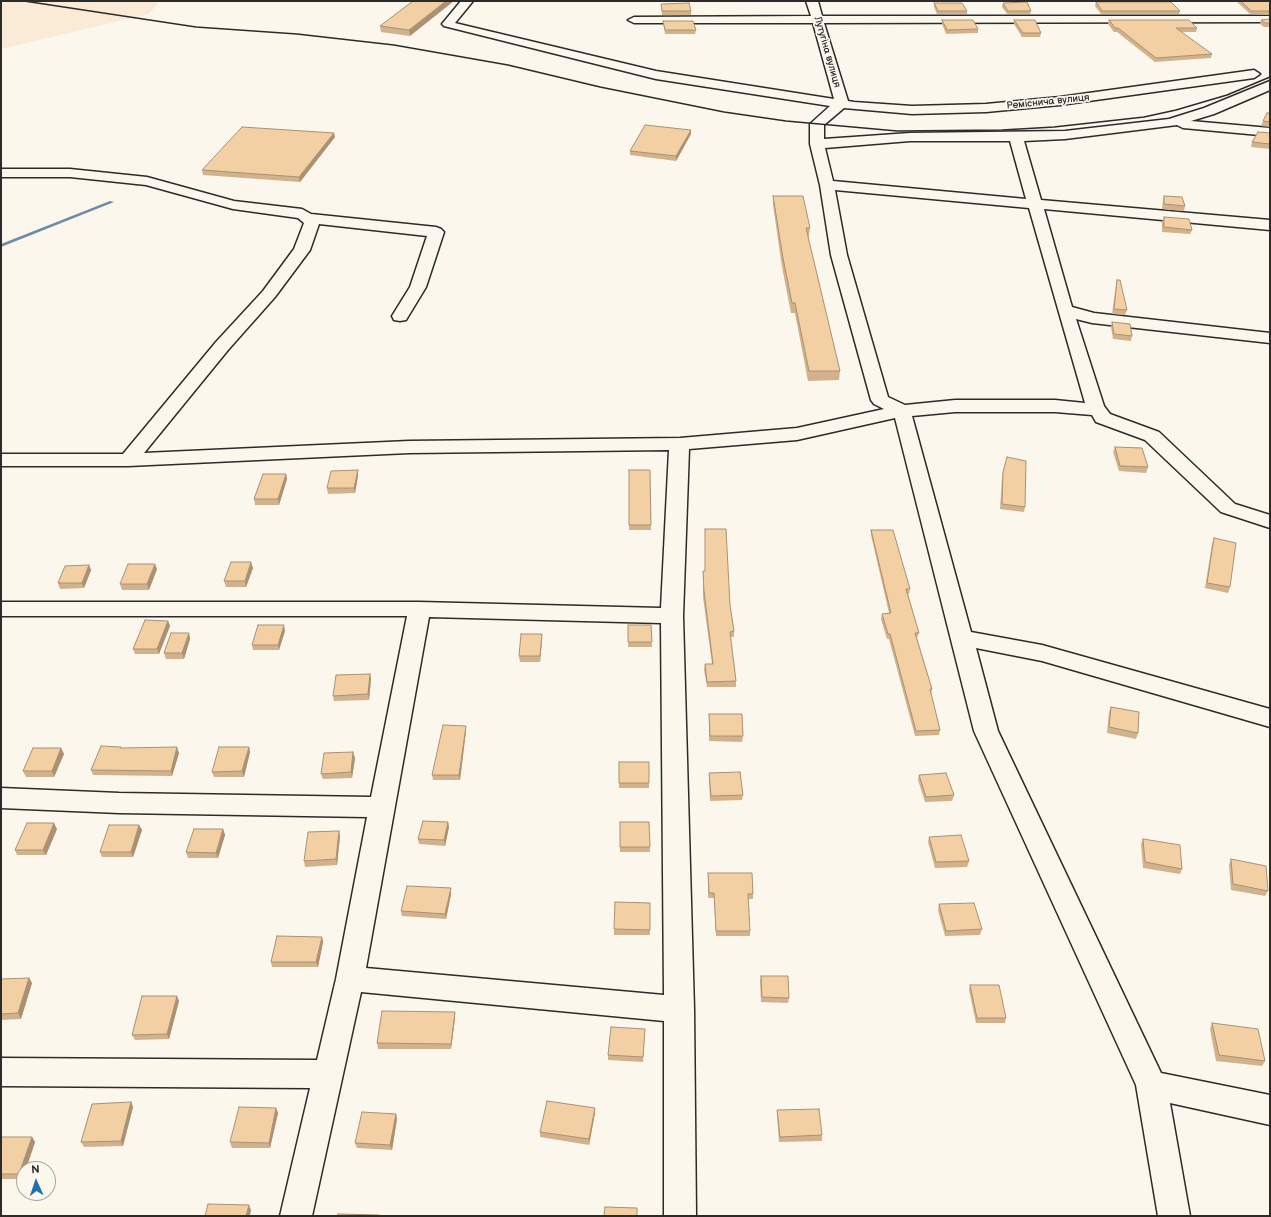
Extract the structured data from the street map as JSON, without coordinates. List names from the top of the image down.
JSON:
{
  "streets": {
    "street": ["Лутугіна вулиця", "Реміснича вулиця"]
  },
  "crossings": [
    ["Лутугіна вулиця", "Реміснича вулиця"]
  ],
  "north": "top"
}
